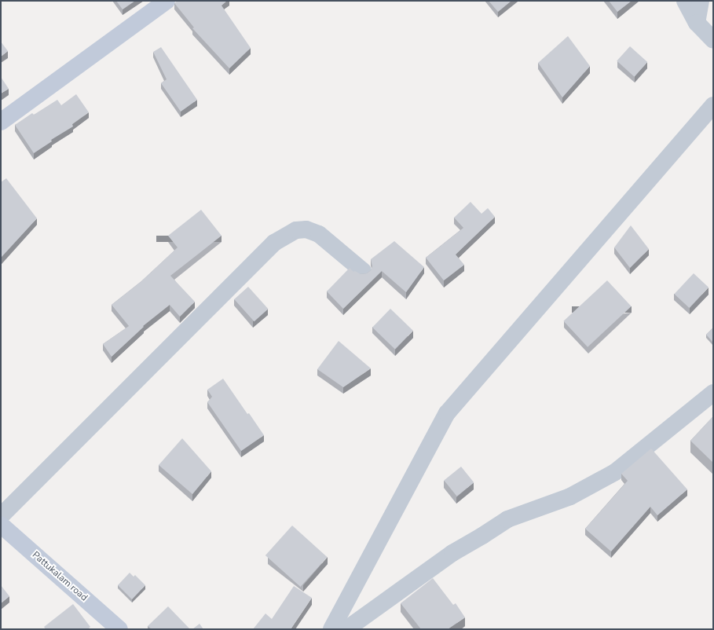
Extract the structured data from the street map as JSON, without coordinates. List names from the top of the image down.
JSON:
{
  "streets": {
    "street": ["Pattukalam road"]
  }
}
